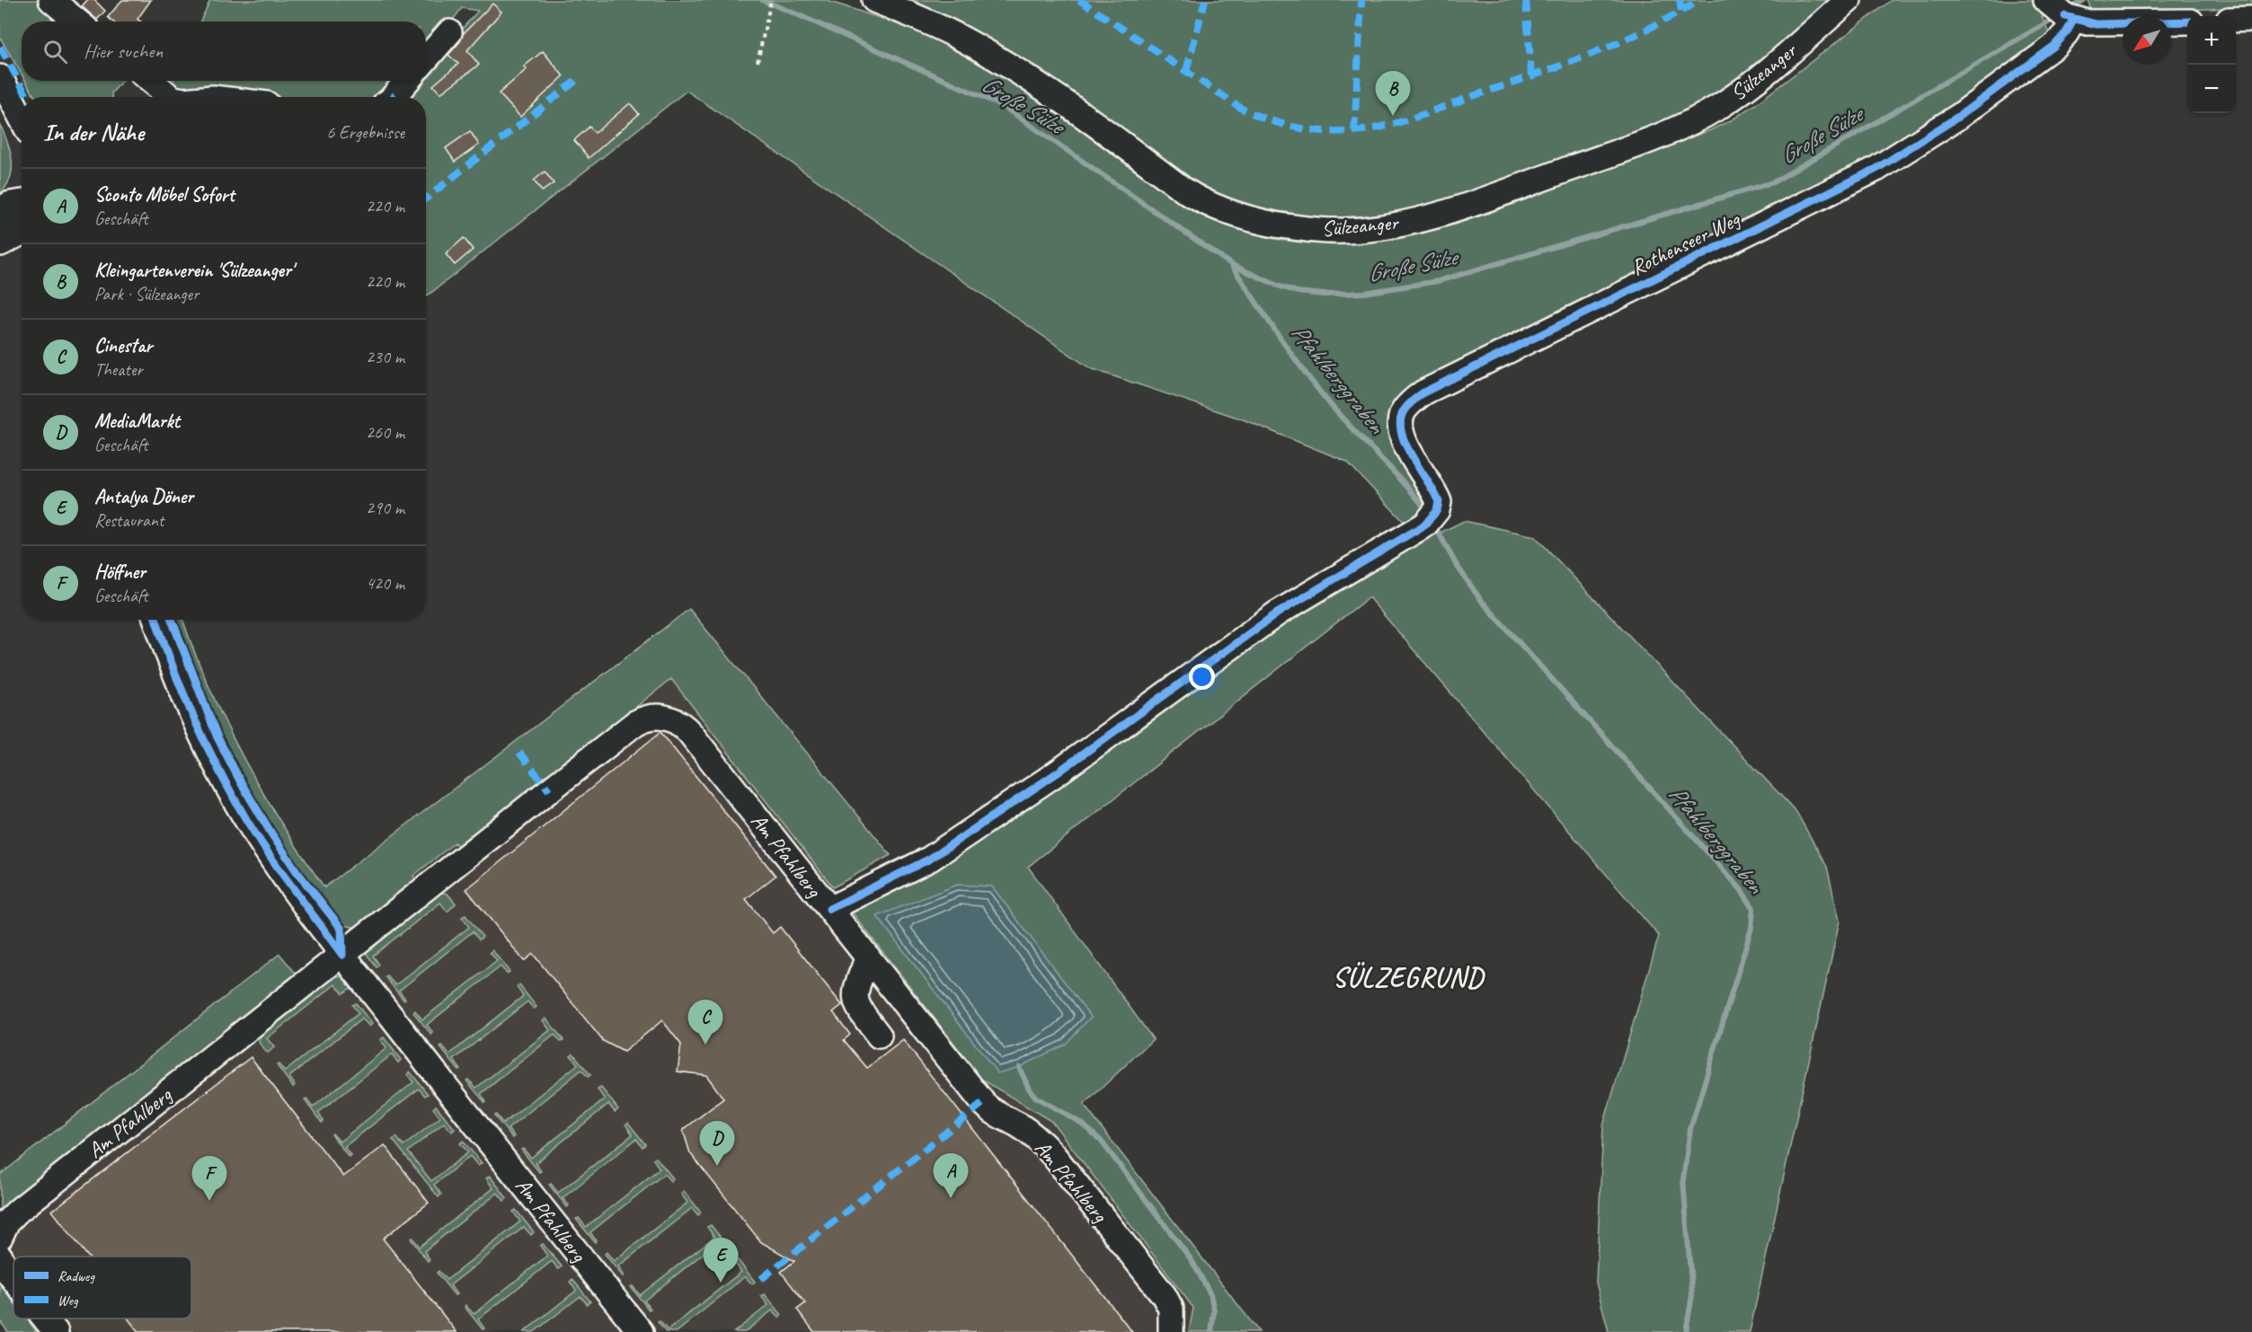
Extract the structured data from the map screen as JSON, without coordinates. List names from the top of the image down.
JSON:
{
  "streets": {
    "street": ["Sülzeanger", "Rothenseer Weg", "Am Pfahlberg"]
  },
  "crossings": [
    ["Rothenseer Weg", "Am Pfahlberg"]
  ],
  "districts": ["SÜLZEGRUND"],
  "water": ["Große Sülze", "Pfahlberggraben"],
  "legend": ["Radweg", "Weg"],
  "north": "bottom left",
  "page": {
    "map_buttons": ["+", "−"],
    "search": "Hier suchen",
    "pins": [
      "B",
      "C",
      "D",
      "A",
      "F",
      "E"
    ],
    "heading": ["In der Nähe", "6 Ergebnisse"],
    "list": [
      {
        "mark": "A",
        "name": "Sconto Möbel Sofort",
        "note": "Geschäft",
        "value": "220 m"
      },
      {
        "mark": "B",
        "name": "Kleingartenverein 'Sülzeanger'",
        "note": "Park · Sülzeanger",
        "value": "220 m"
      },
      {
        "mark": "C",
        "name": "Cinestar",
        "note": "Theater",
        "value": "230 m"
      },
      {
        "mark": "D",
        "name": "MediaMarkt",
        "note": "Geschäft",
        "value": "260 m"
      },
      {
        "mark": "E",
        "name": "Antalya Döner",
        "note": "Restaurant",
        "value": "290 m"
      },
      {
        "mark": "F",
        "name": "Höffner",
        "note": "Geschäft",
        "value": "420 m"
      }
    ]
  }
}
